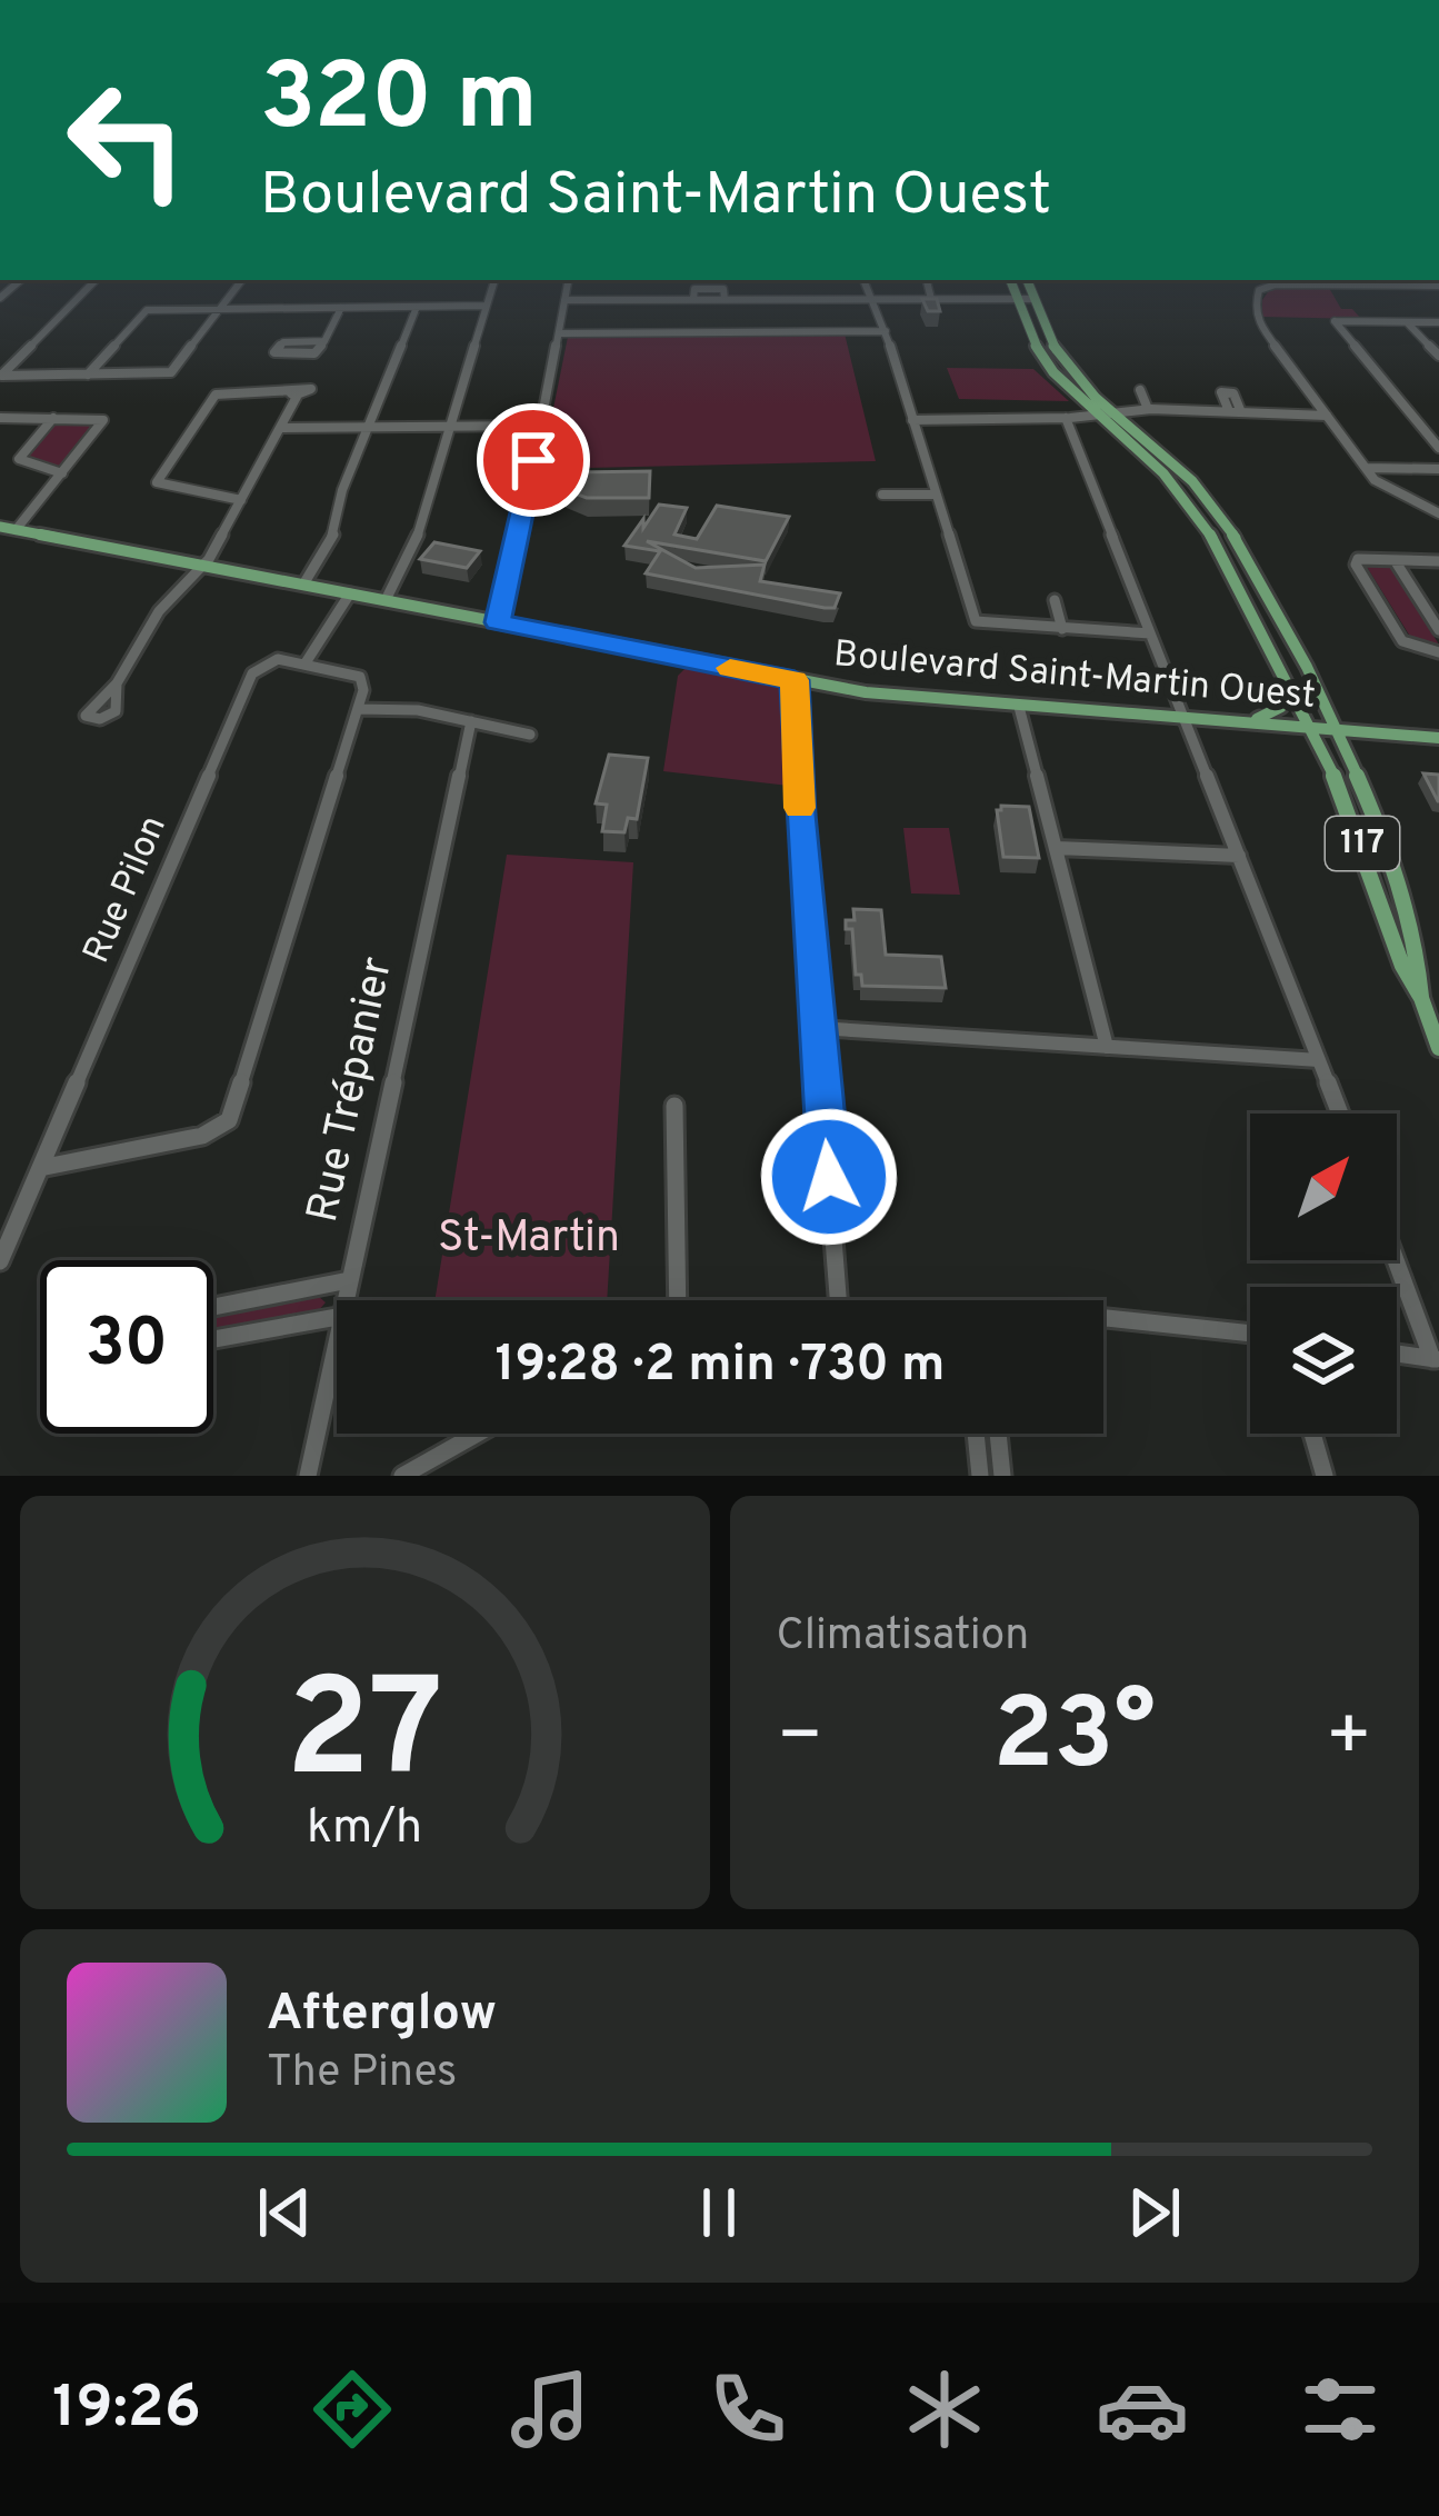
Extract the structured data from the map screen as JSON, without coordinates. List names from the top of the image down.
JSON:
{
  "streets": {
    "main road": ["Boulevard Saint-Martin Ouest", "117"],
    "street": ["Rue Pilon", "Rue Trépanier"]
  },
  "crossings": [
    ["Boulevard Saint-Martin Ouest", "117"]
  ],
  "parks": ["St-Martin"],
  "north": "top right",
  "page": {
    "turn": ["320 m", "Boulevard Saint-Martin Ouest"],
    "limit": "30",
    "trip": "19:28 · 2 min · 730 m",
    "tile": "Climatisation",
    "heat": ["−", "23°", "+"],
    "song": ["Afterglow", "The Pines"],
    "tabs": "19:26",
    "gauge": ["27", "km/h"]
  }
}
